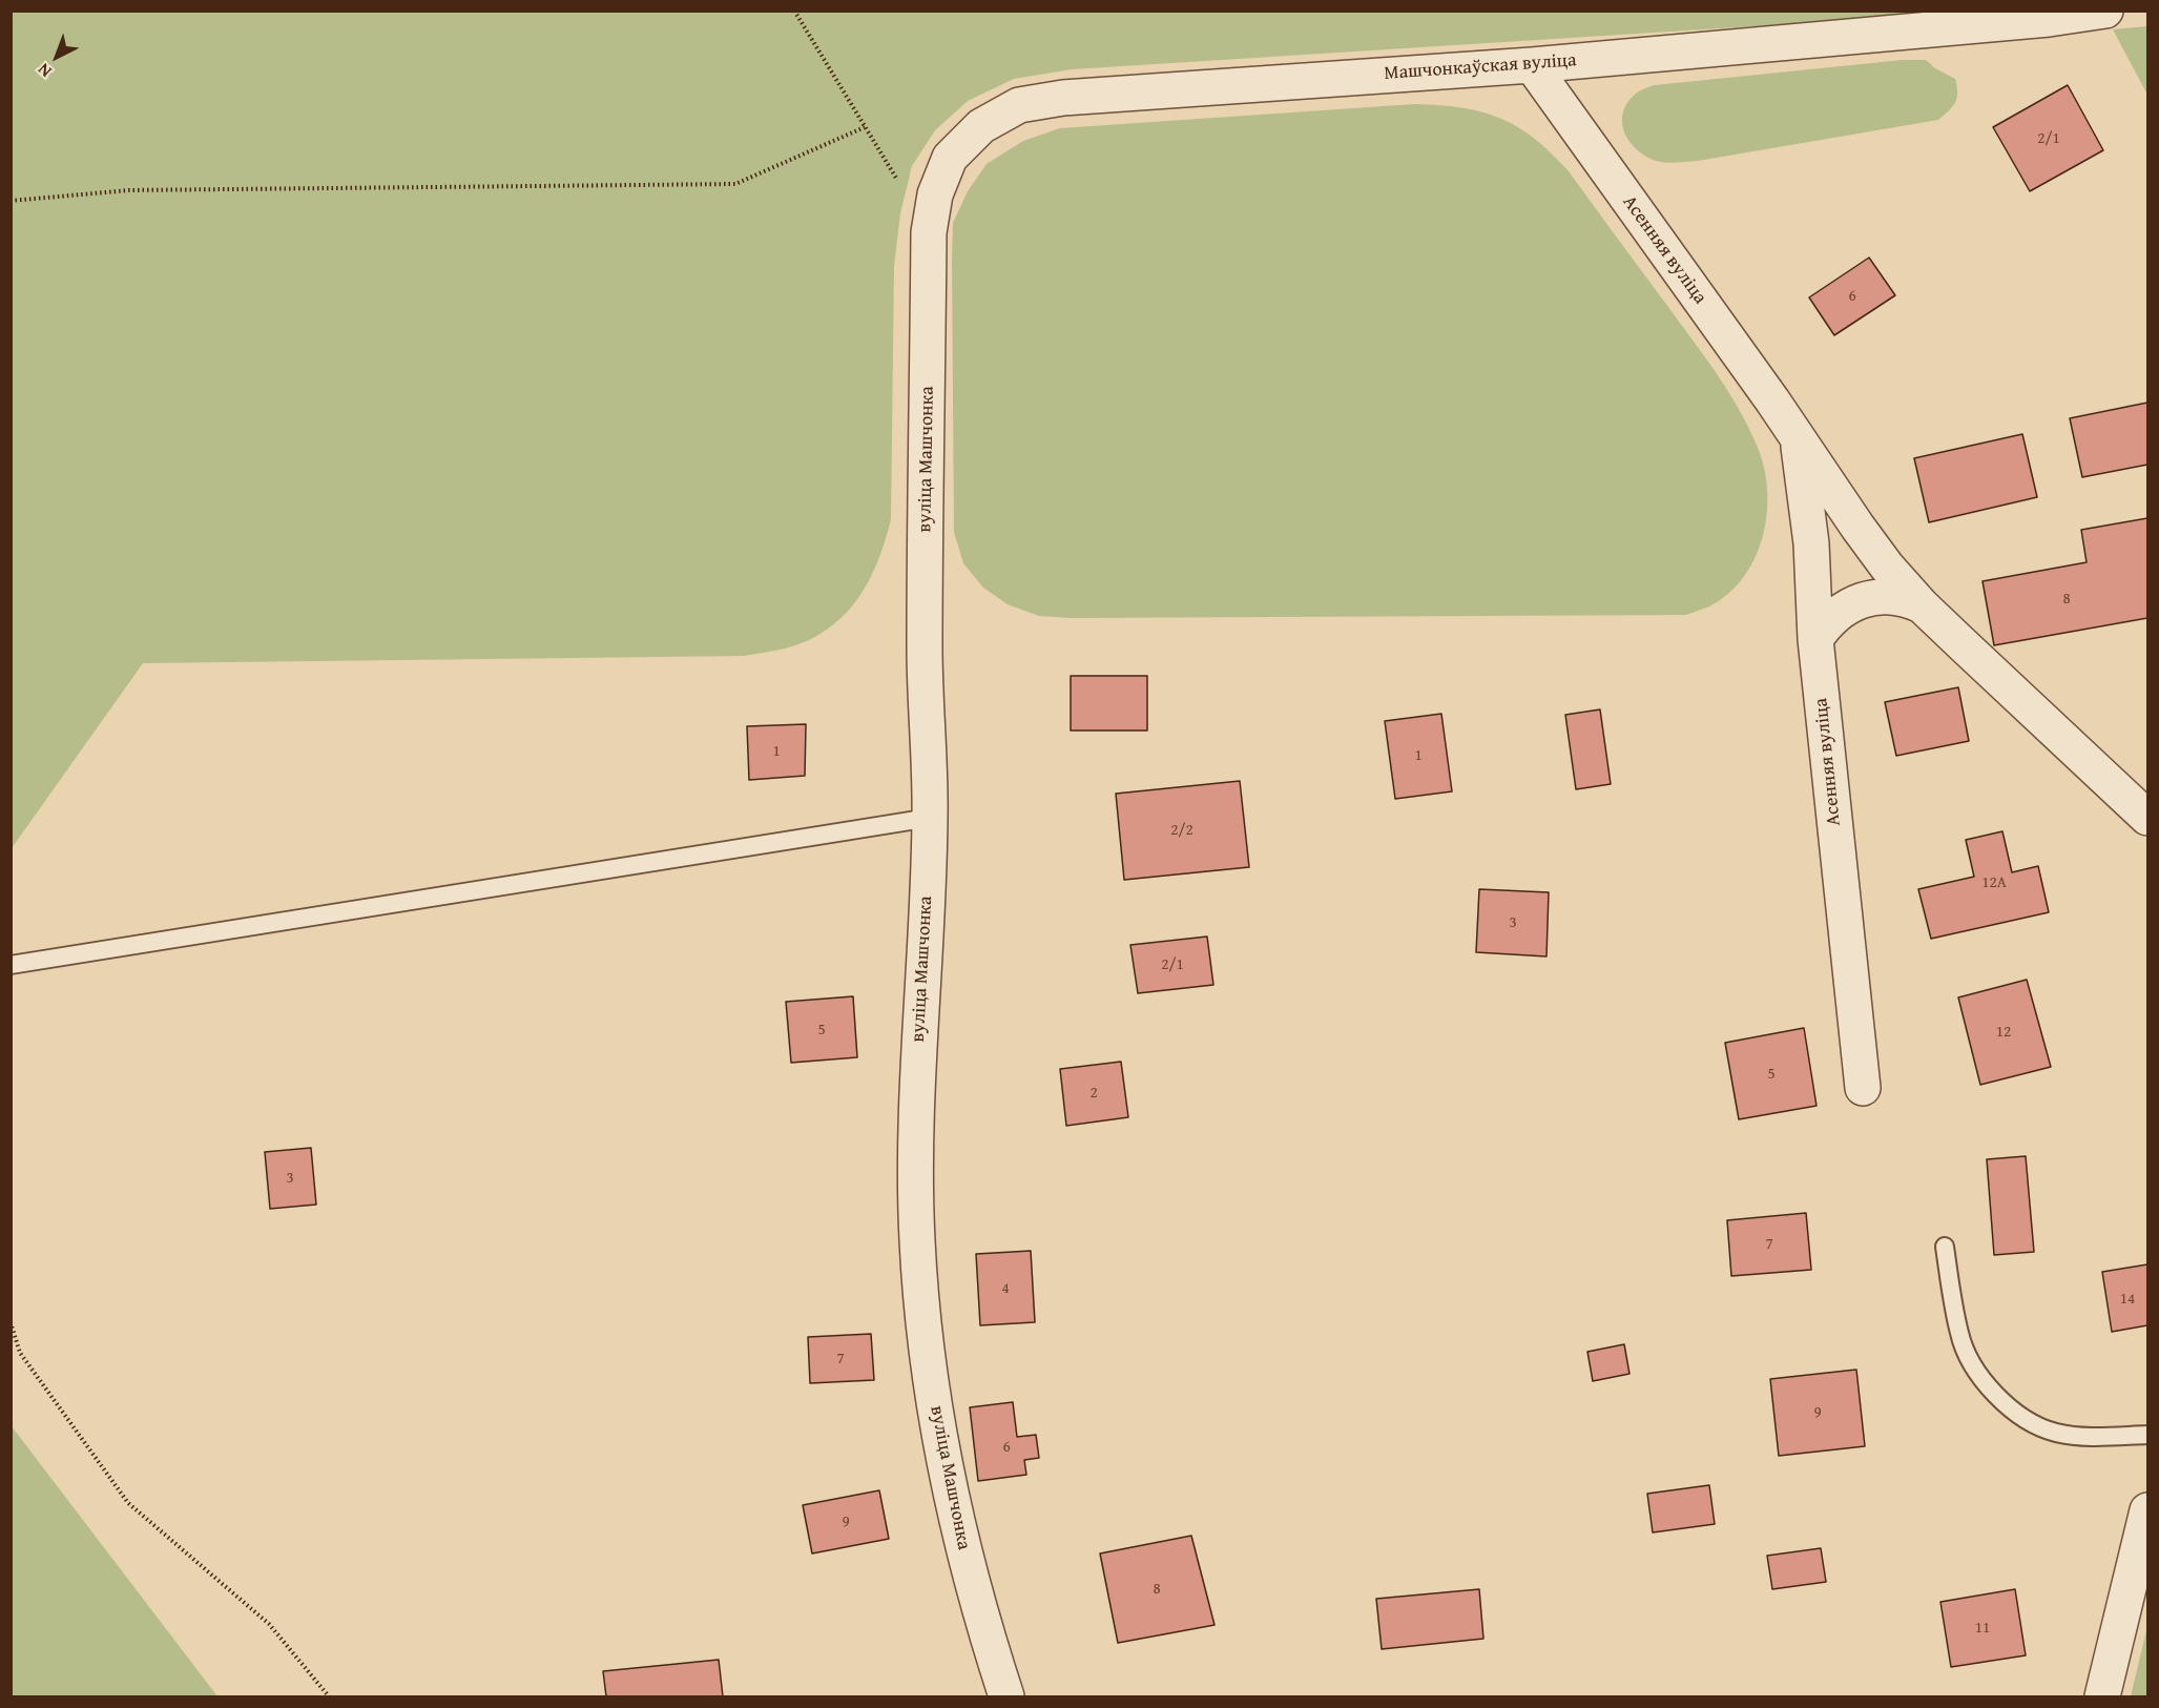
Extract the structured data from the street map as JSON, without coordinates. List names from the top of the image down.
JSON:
{
  "streets": {
    "street": ["Машчонкаўская вуліца", "Асенняя вуліца", "вуліца Машчонка"]
  },
  "crossings": [
    ["Машчонкаўская вуліца", "Асенняя вуліца"],
    ["Машчонкаўская вуліца", "вуліца Машчонка"]
  ],
  "house_numbers": [
    "2/1",
    "6",
    "8",
    "1",
    "1",
    "2/2",
    "12А",
    "3",
    "2/1",
    "5",
    "12",
    "5",
    "2",
    "3",
    "7",
    "4",
    "14",
    "7",
    "9",
    "6",
    "9",
    "8",
    "11"
  ],
  "north": "bottom left"
}
